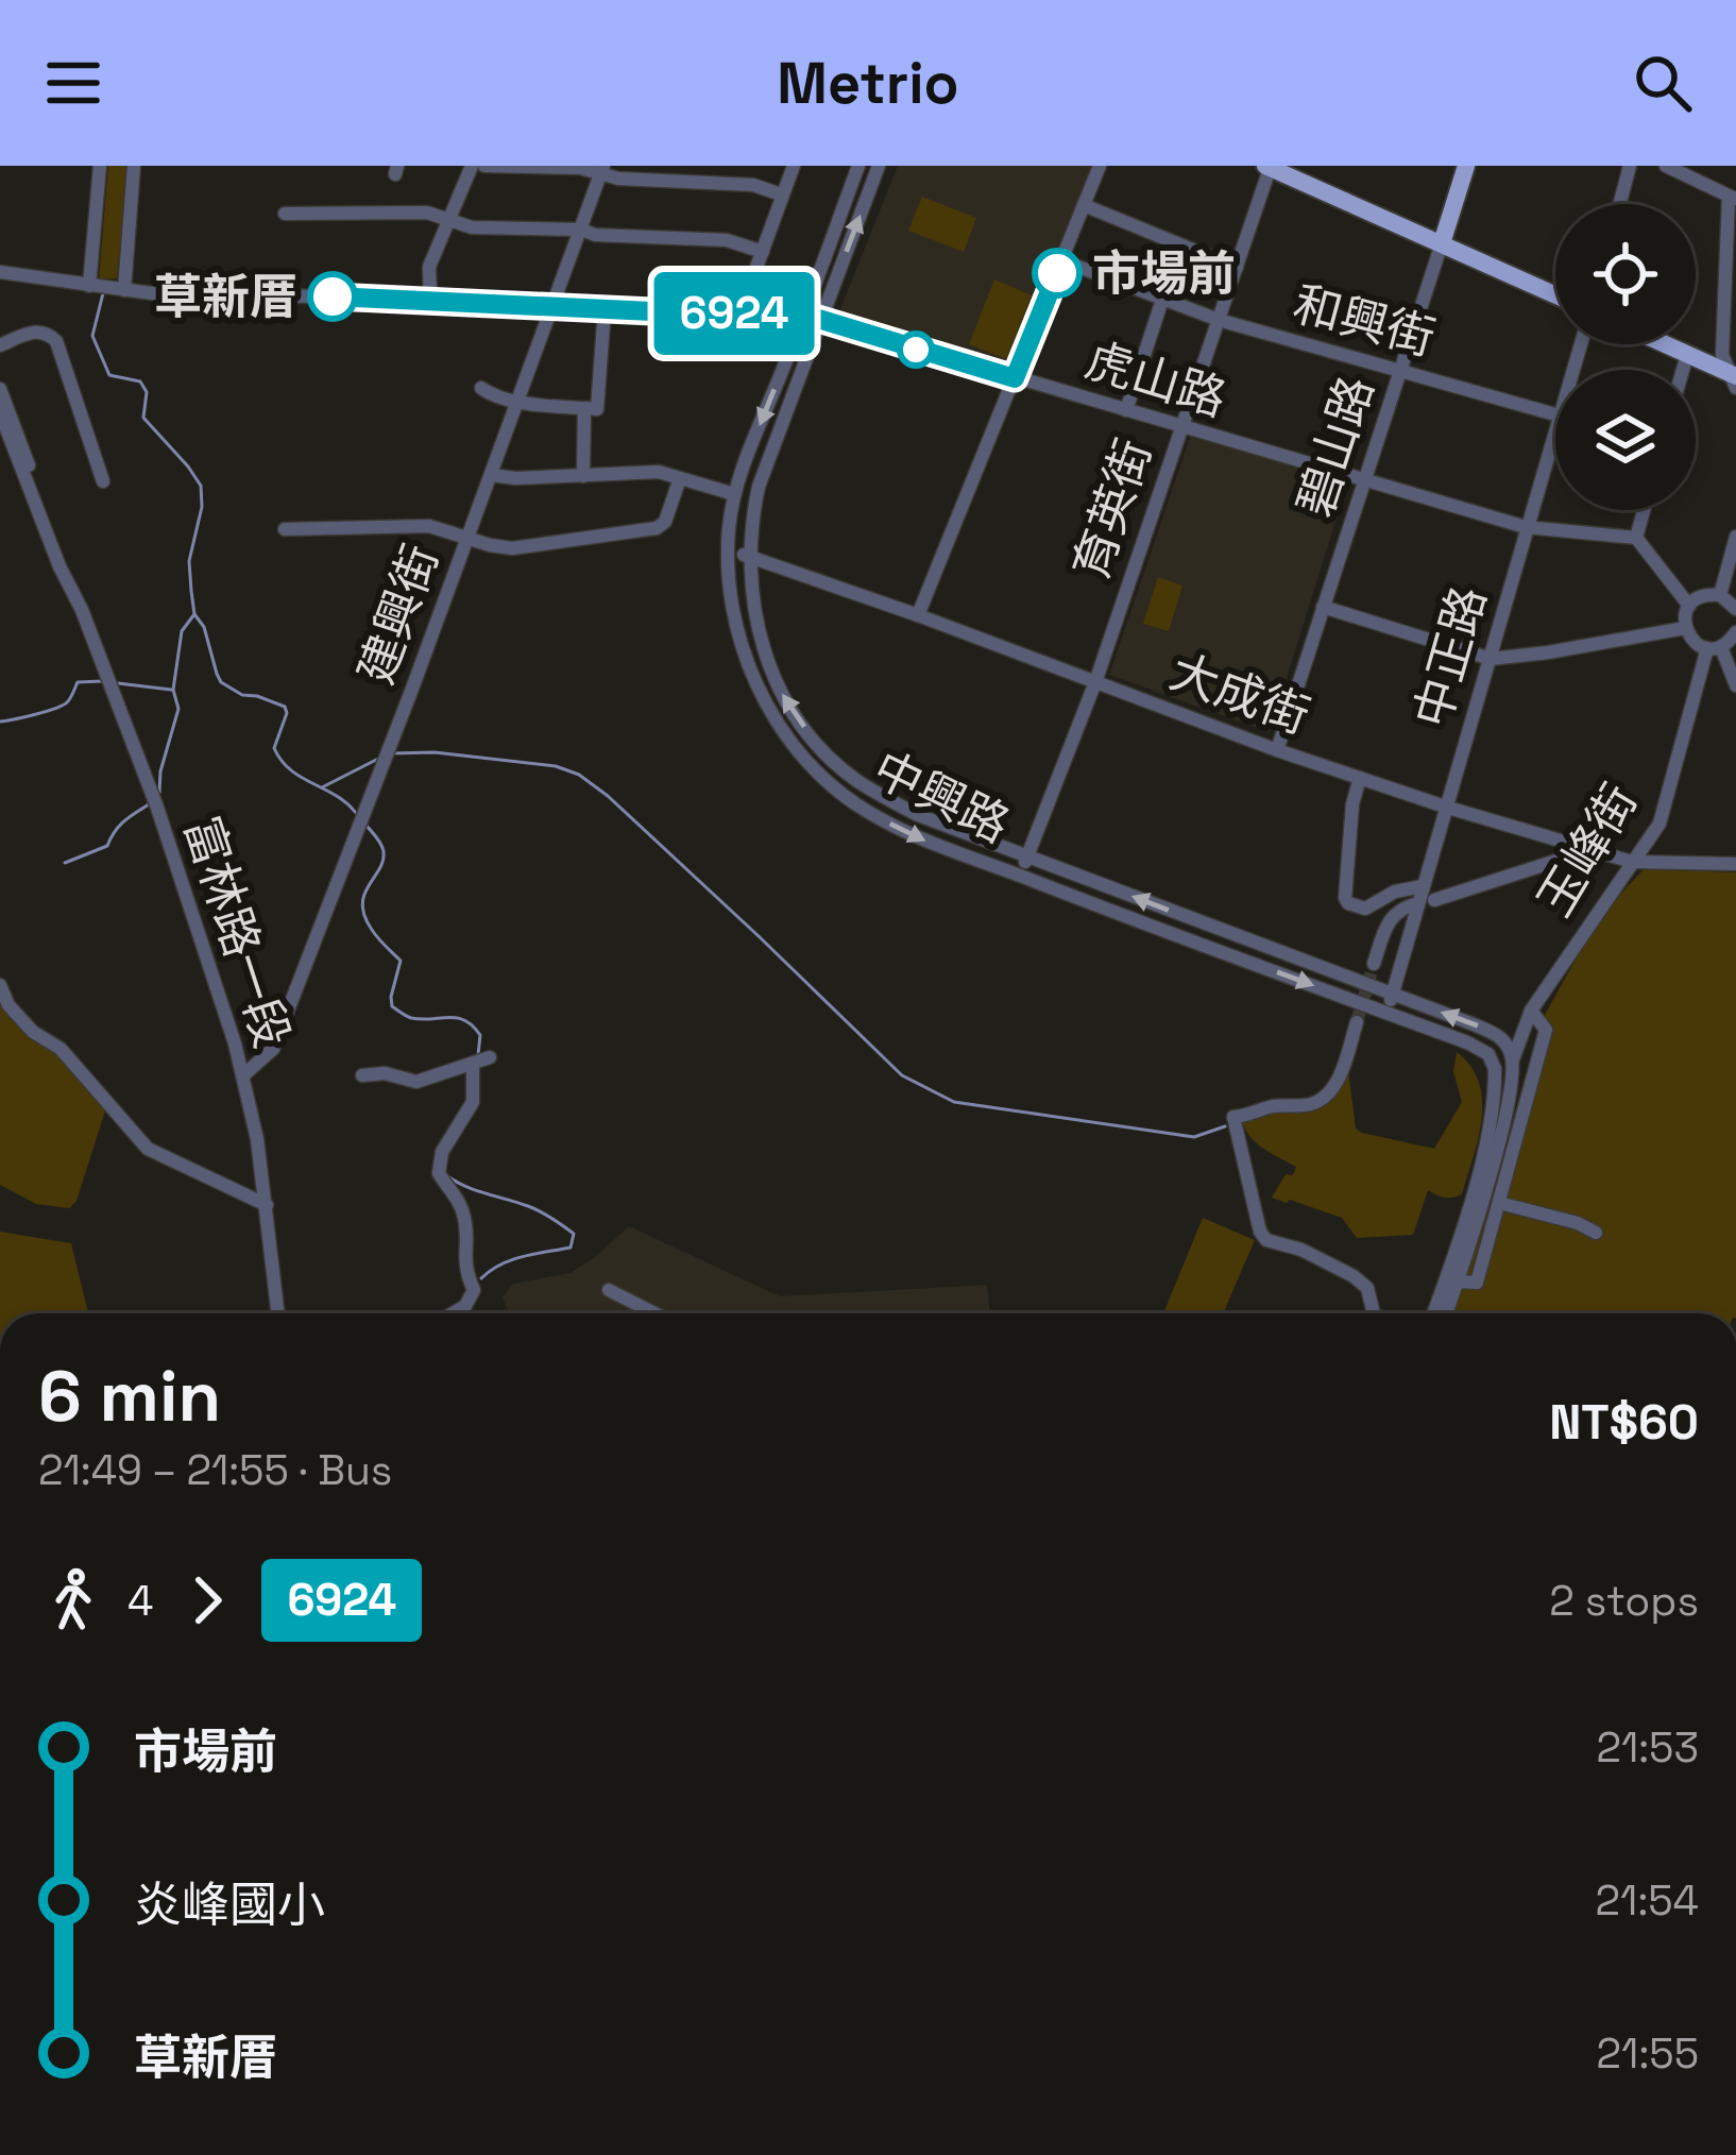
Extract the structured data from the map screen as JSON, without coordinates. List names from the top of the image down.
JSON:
{
  "streets": {
    "main road": ["碧山路"],
    "street": [
      "和興街",
      "虎山路",
      "育英街",
      "建興街",
      "中正路",
      "大成街",
      "中興路",
      "玉峰街",
      "富林路一段"
    ]
  },
  "crossings": [
    ["和興街", "碧山路"],
    ["和興街", "育英街"],
    ["虎山路", "碧山路"],
    ["虎山路", "育英街"],
    ["虎山路", "建興街"],
    ["虎山路", "中正路"],
    ["虎山路", "中興路"],
    ["碧山路", "大成街"],
    ["育英街", "大成街"],
    ["育英街", "中興路"],
    ["建興街", "富林路一段"],
    ["中正路", "大成街"],
    ["中正路", "中興路"],
    ["大成街", "中興路"],
    ["大成街", "玉峰街"],
    ["中興路", "玉峰街"]
  ],
  "places": ["市場前", "草新厝"],
  "lines": ["bus line 6924"],
  "page": {
    "header": "Metrio",
    "on_map": "6924",
    "heading": ["6 min", "21:49 – 21:55 · Bus", "NT$60"],
    "legs": ["4", "6924", "2 stops"],
    "list": [
      {
        "name": "市場前",
        "value": "21:53"
      },
      {
        "name": "炎峰國小",
        "value": "21:54"
      },
      {
        "name": "草新厝",
        "value": "21:55"
      }
    ]
  }
}
